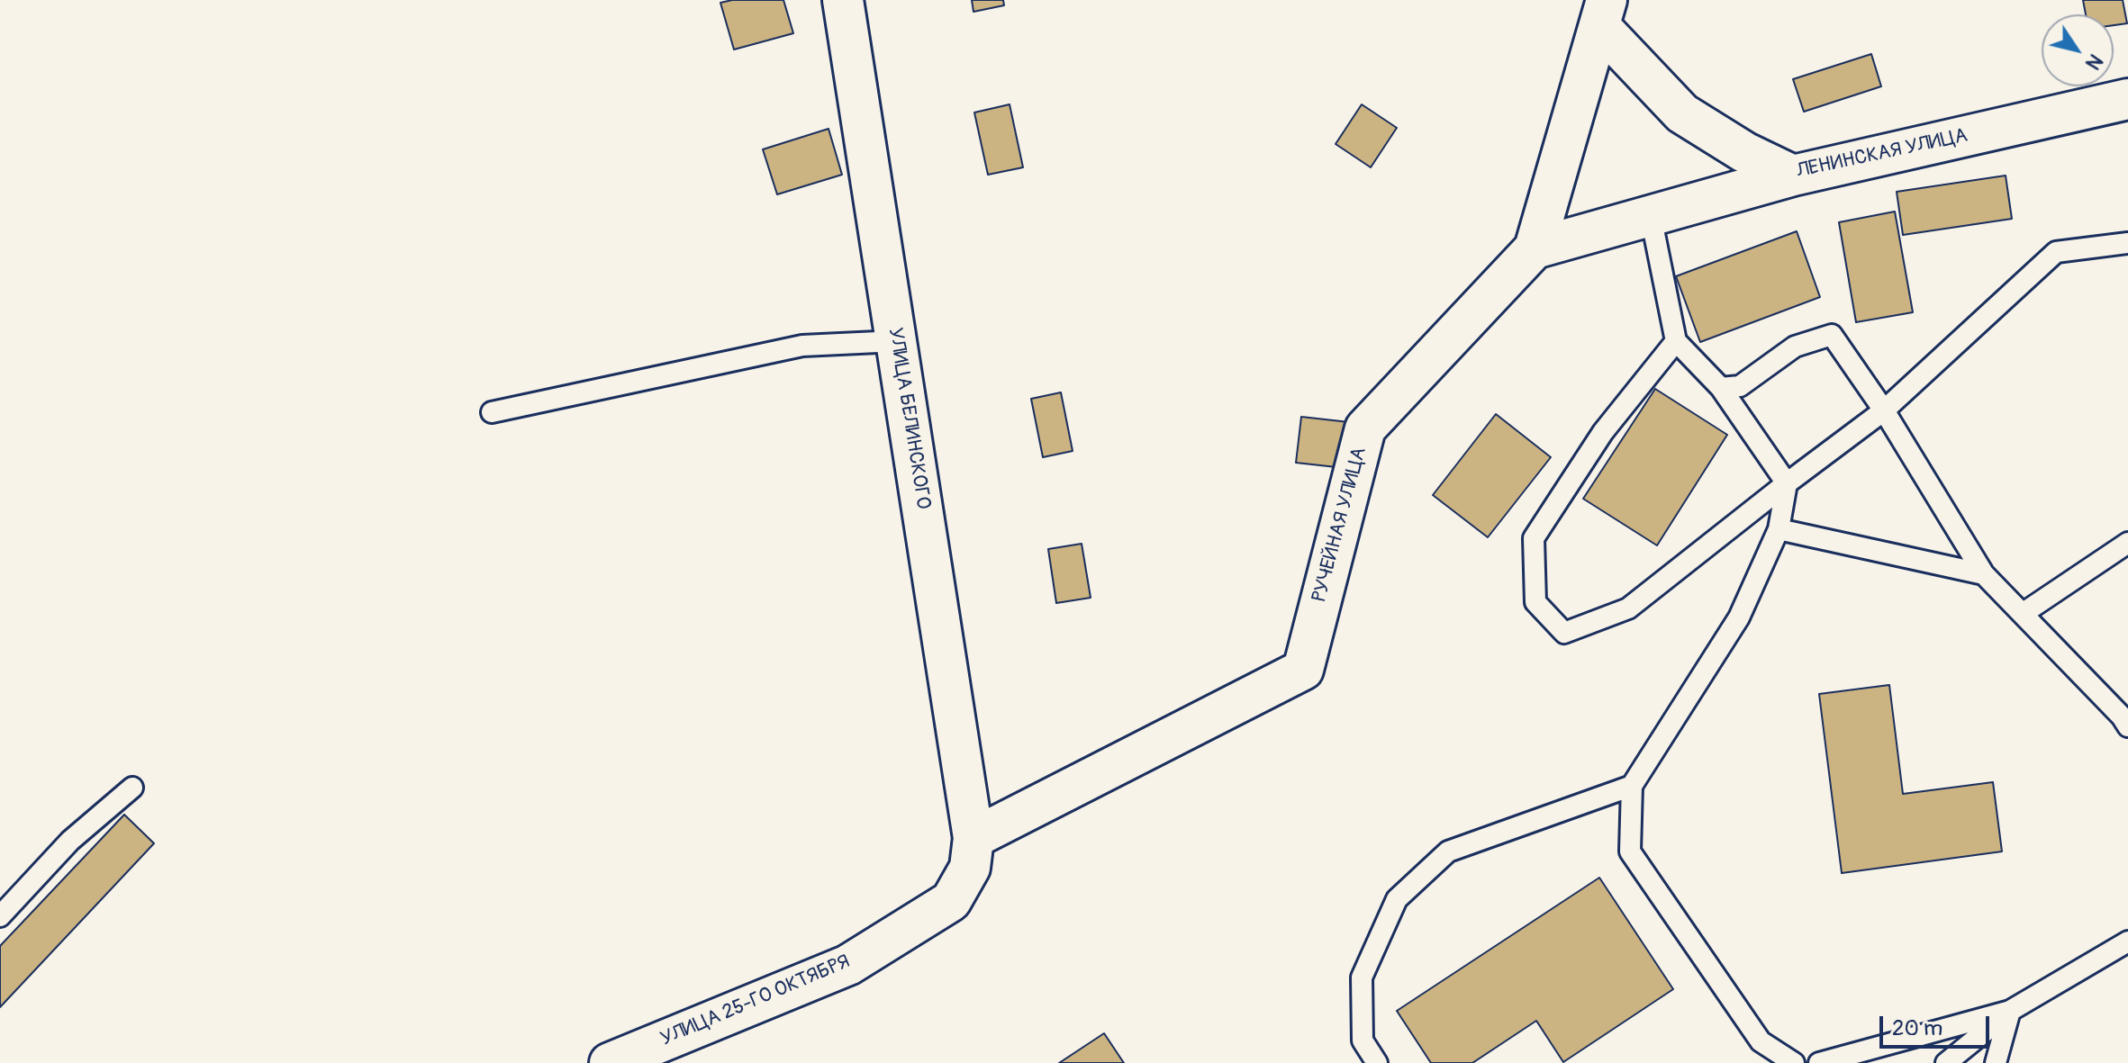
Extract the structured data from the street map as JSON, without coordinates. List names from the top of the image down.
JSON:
{
  "streets": {
    "street": [
      "ЛЕНИНСКАЯ УЛИЦА",
      "УЛИЦА БЕЛИНСКОГО",
      "РУЧЕЙНАЯ УЛИЦА",
      "УЛИЦА 25-ГО ОКТЯБРЯ"
    ]
  },
  "crossings": [
    ["ЛЕНИНСКАЯ УЛИЦА", "РУЧЕЙНАЯ УЛИЦА"],
    ["УЛИЦА БЕЛИНСКОГО", "РУЧЕЙНАЯ УЛИЦА"],
    ["УЛИЦА БЕЛИНСКОГО", "УЛИЦА 25-ГО ОКТЯБРЯ"],
    ["РУЧЕЙНАЯ УЛИЦА", "УЛИЦА 25-ГО ОКТЯБРЯ"]
  ],
  "scale_bar": "20 m",
  "north": "bottom right"
}
